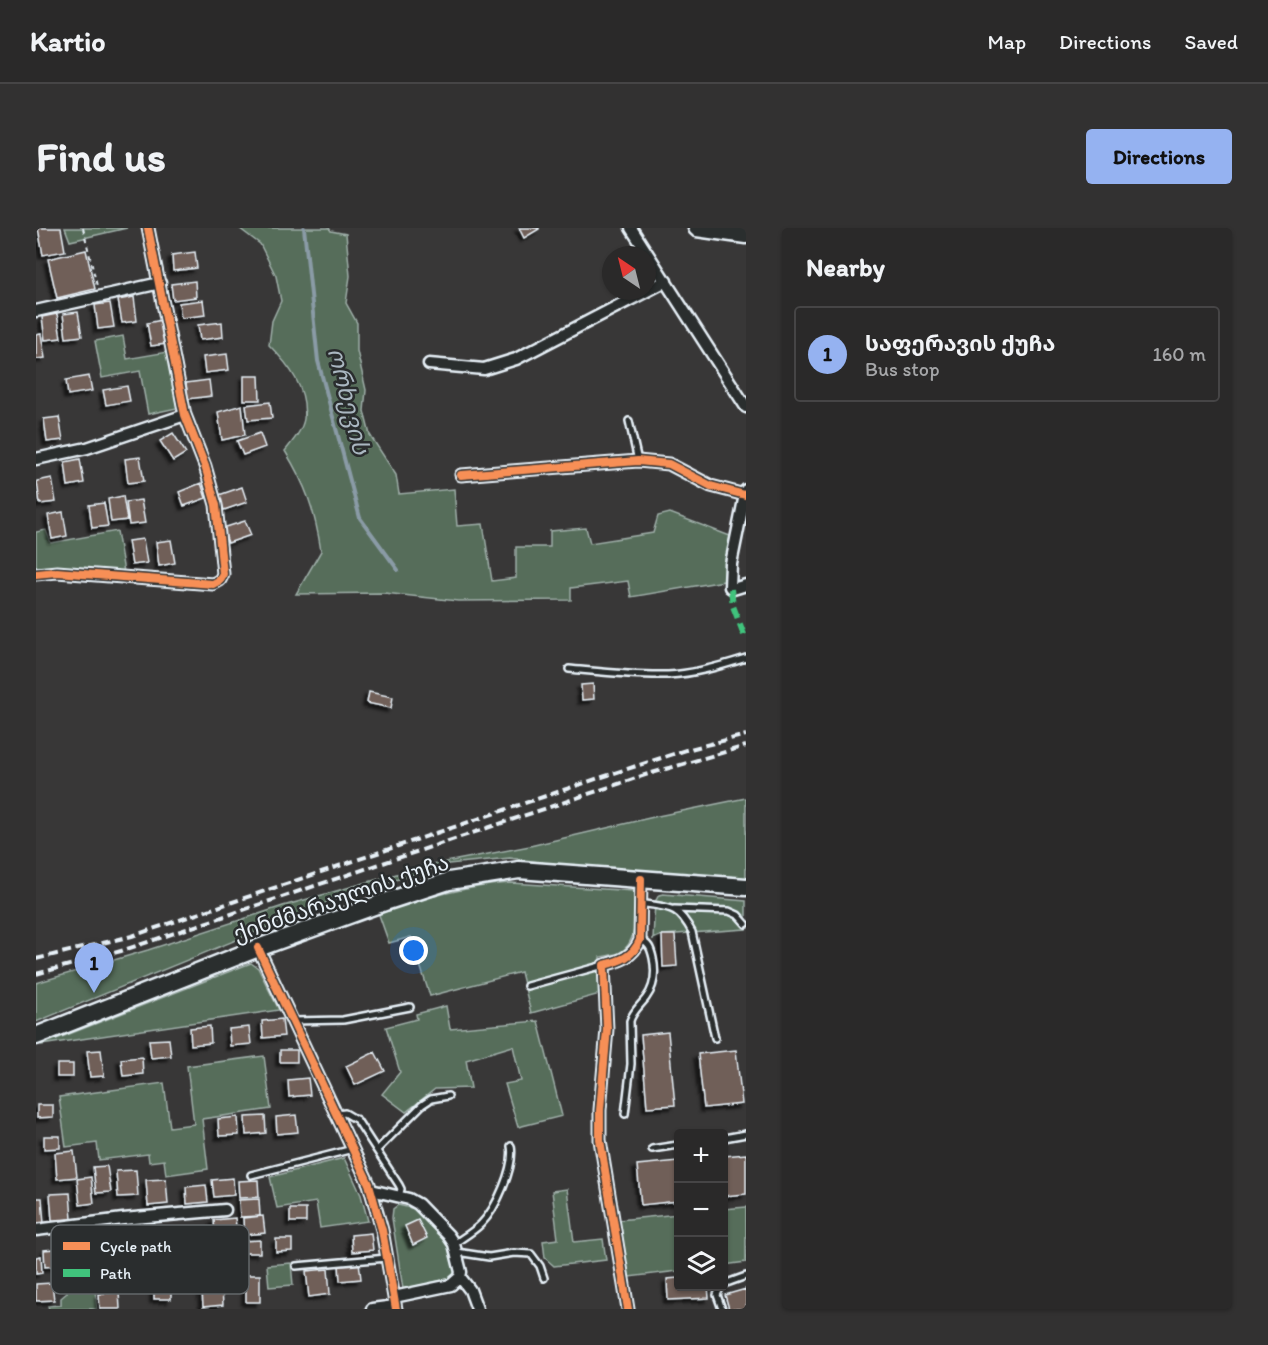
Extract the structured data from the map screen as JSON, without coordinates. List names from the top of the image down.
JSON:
{
  "streets": {
    "main road": ["ქინძმარაულის ქუჩა"]
  },
  "water": ["ორხევის"],
  "legend": ["Cycle path", "Path"],
  "north": "top left",
  "page": {
    "header": "Kartio",
    "nav": ["Map", "Directions", "Saved"],
    "buttons": "Directions",
    "title": "Find us",
    "heading": "Nearby",
    "list": [
      {
        "mark": "1",
        "name": "საფერავის ქუჩა",
        "note": "Bus stop",
        "value": "160 m"
      }
    ],
    "pins": "1",
    "map_buttons": ["+", "−"]
  }
}
